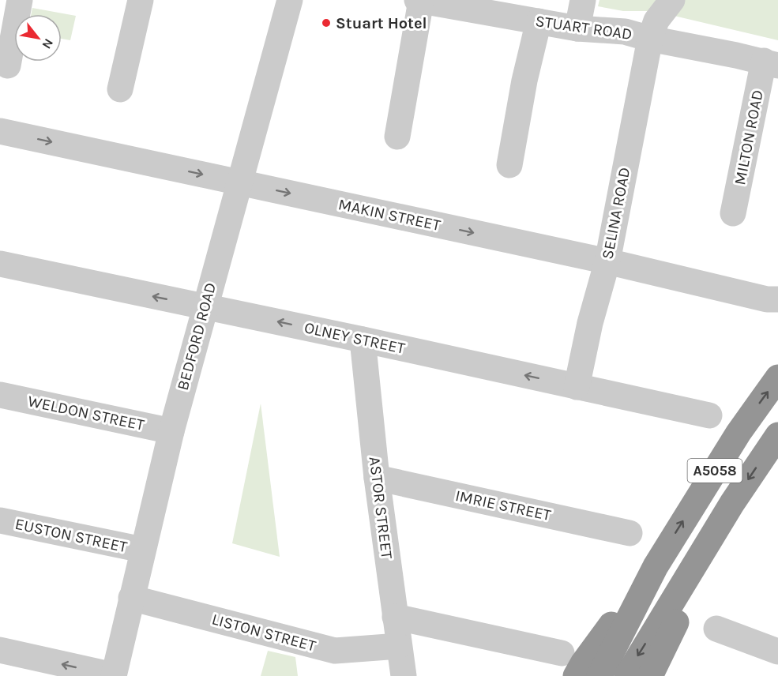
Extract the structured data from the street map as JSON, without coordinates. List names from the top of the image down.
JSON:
{
  "streets": {
    "highway": ["A5058"],
    "street": [
      "STUART ROAD",
      "MILTON ROAD",
      "SELINA ROAD",
      "MAKIN STREET",
      "BEDFORD ROAD",
      "OLNEY STREET",
      "WELDON STREET",
      "IMRIE STREET",
      "ASTOR STREET",
      "EUSTON STREET",
      "LISTON STREET"
    ]
  },
  "crossings": [
    ["STUART ROAD", "MILTON ROAD"],
    ["STUART ROAD", "SELINA ROAD"],
    ["SELINA ROAD", "MAKIN STREET"],
    ["SELINA ROAD", "OLNEY STREET"],
    ["MAKIN STREET", "BEDFORD ROAD"],
    ["BEDFORD ROAD", "OLNEY STREET"],
    ["BEDFORD ROAD", "WELDON STREET"],
    ["BEDFORD ROAD", "EUSTON STREET"],
    ["BEDFORD ROAD", "LISTON STREET"],
    ["OLNEY STREET", "ASTOR STREET"],
    ["IMRIE STREET", "ASTOR STREET"],
    ["ASTOR STREET", "LISTON STREET"]
  ],
  "one_way": ["MAKIN STREET", "OLNEY STREET"],
  "places": ["Stuart Hotel"],
  "north": "bottom right"
}
